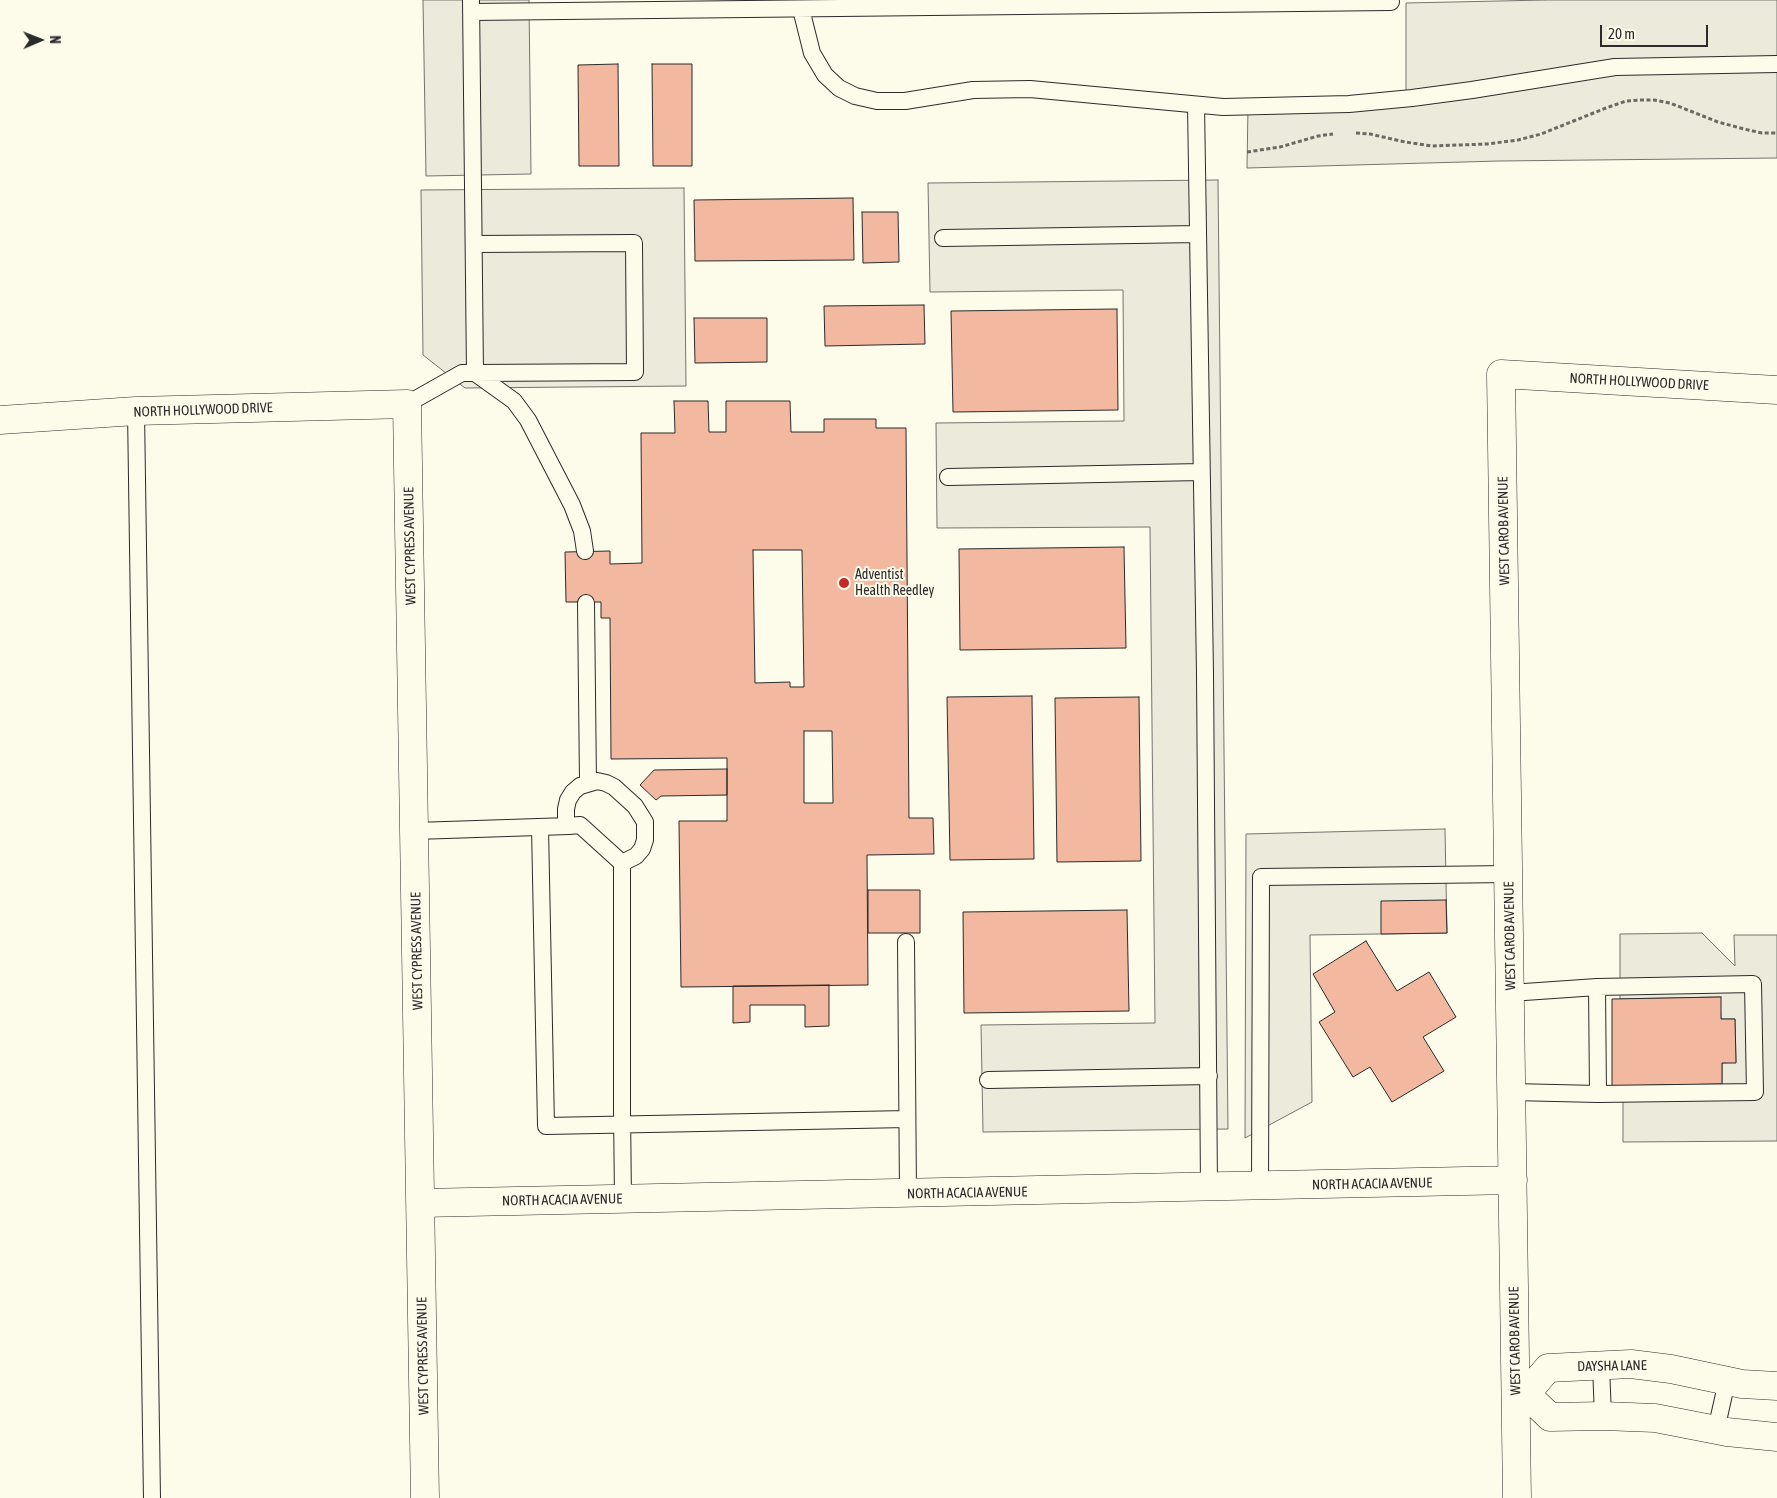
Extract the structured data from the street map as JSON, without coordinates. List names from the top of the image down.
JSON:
{
  "streets": {
    "street": [
      "NORTH HOLLYWOOD DRIVE",
      "WEST CAROB AVENUE",
      "WEST CYPRESS AVENUE",
      "NORTH ACACIA AVENUE",
      "DAYSHA LANE"
    ]
  },
  "crossings": [
    ["NORTH HOLLYWOOD DRIVE", "WEST CAROB AVENUE"],
    ["NORTH HOLLYWOOD DRIVE", "WEST CYPRESS AVENUE"],
    ["WEST CAROB AVENUE", "NORTH ACACIA AVENUE"],
    ["WEST CAROB AVENUE", "DAYSHA LANE"],
    ["WEST CYPRESS AVENUE", "NORTH ACACIA AVENUE"]
  ],
  "places": ["Adventist Health Reedley"],
  "scale_bar": "20 m",
  "north": "right"
}
